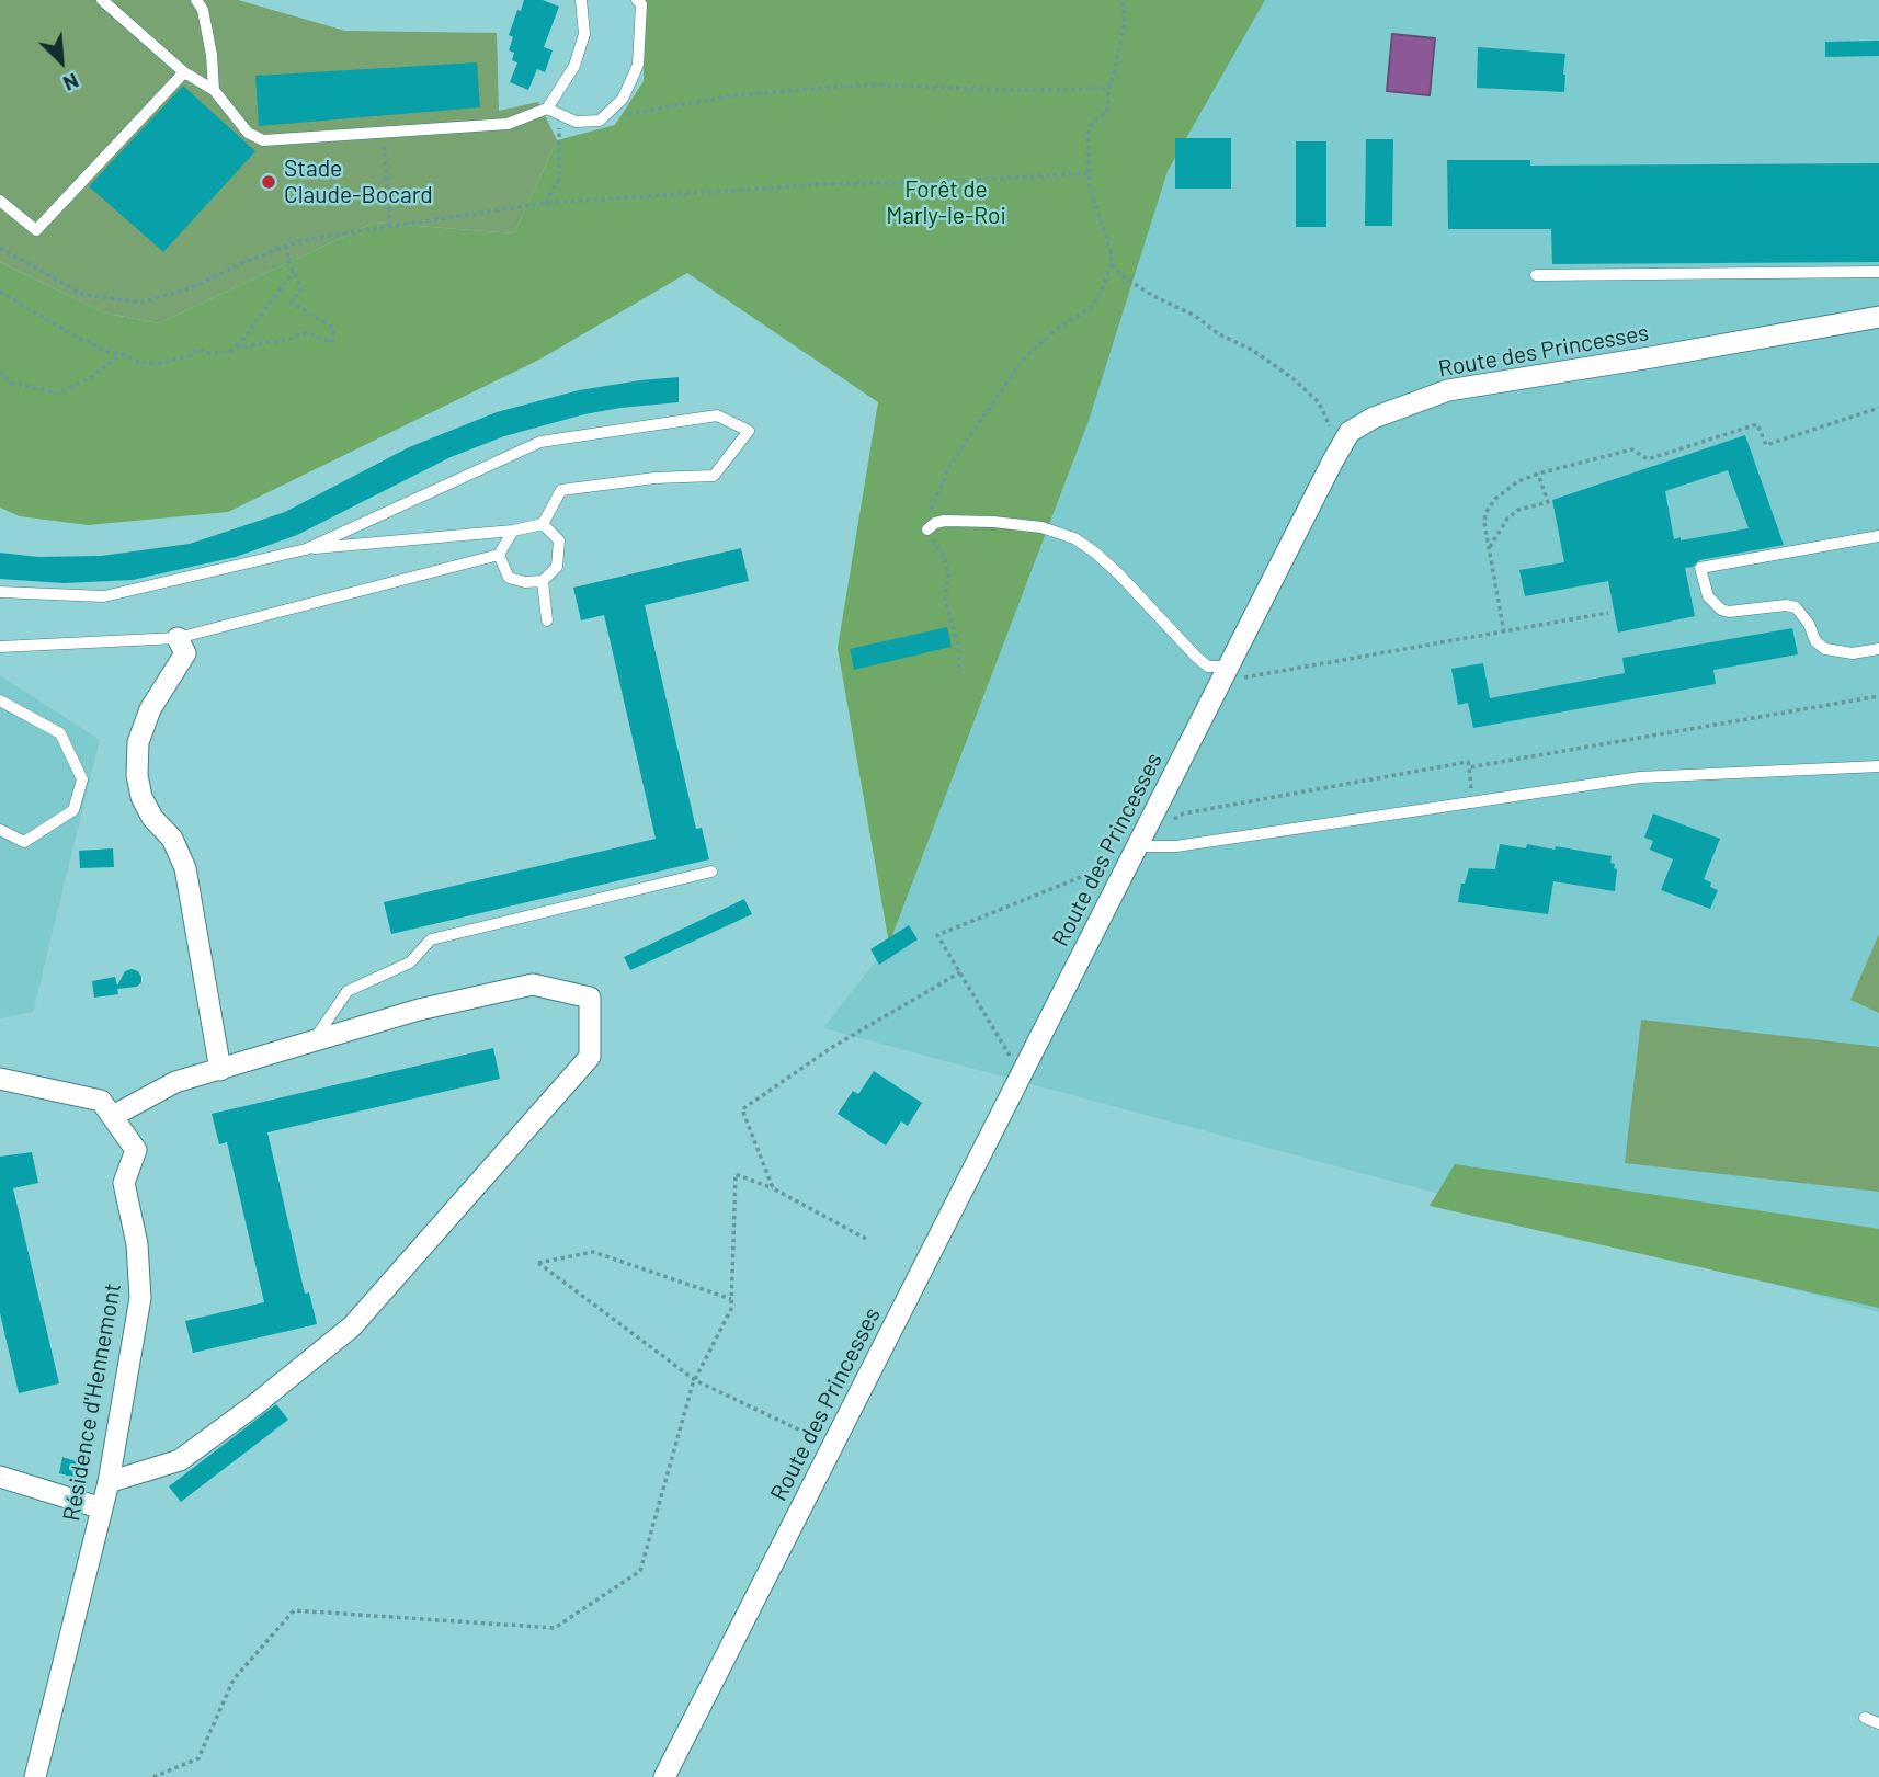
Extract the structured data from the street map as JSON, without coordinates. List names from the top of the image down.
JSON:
{
  "streets": {
    "street": ["Route des Princesses", "Résidence d'Hennemont"]
  },
  "parks": ["Forêt de Marly-le-Roi"],
  "places": ["Stade Claude-Bocard"],
  "north": "bottom right"
}
